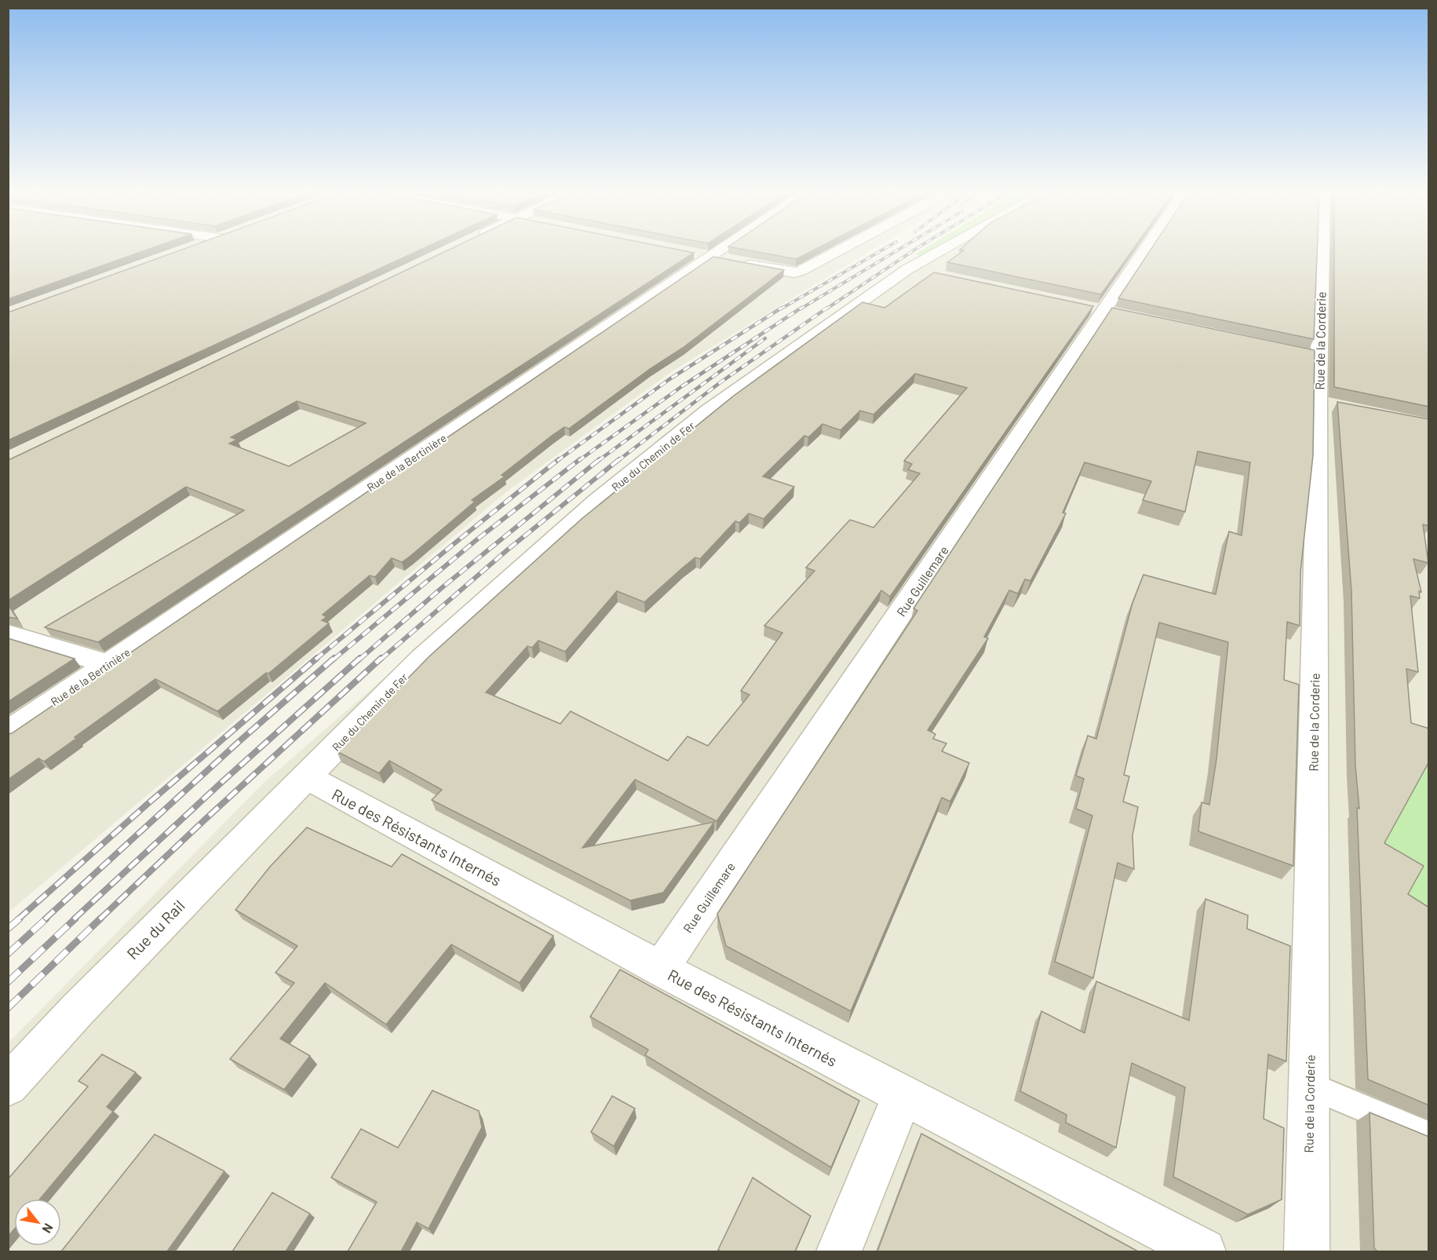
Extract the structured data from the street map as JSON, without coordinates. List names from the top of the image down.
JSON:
{
  "streets": {
    "street": [
      "Rue de la Corderie",
      "Rue du Chemin de Fer",
      "Rue de la Bertinière",
      "Rue Guillemare",
      "Rue des Résistants Internés",
      "Rue du Rail"
    ]
  },
  "crossings": [
    ["Rue du Chemin de Fer", "Rue des Résistants Internés"],
    ["Rue du Chemin de Fer", "Rue du Rail"],
    ["Rue Guillemare", "Rue des Résistants Internés"],
    ["Rue des Résistants Internés", "Rue du Rail"]
  ],
  "north": "bottom right"
}
